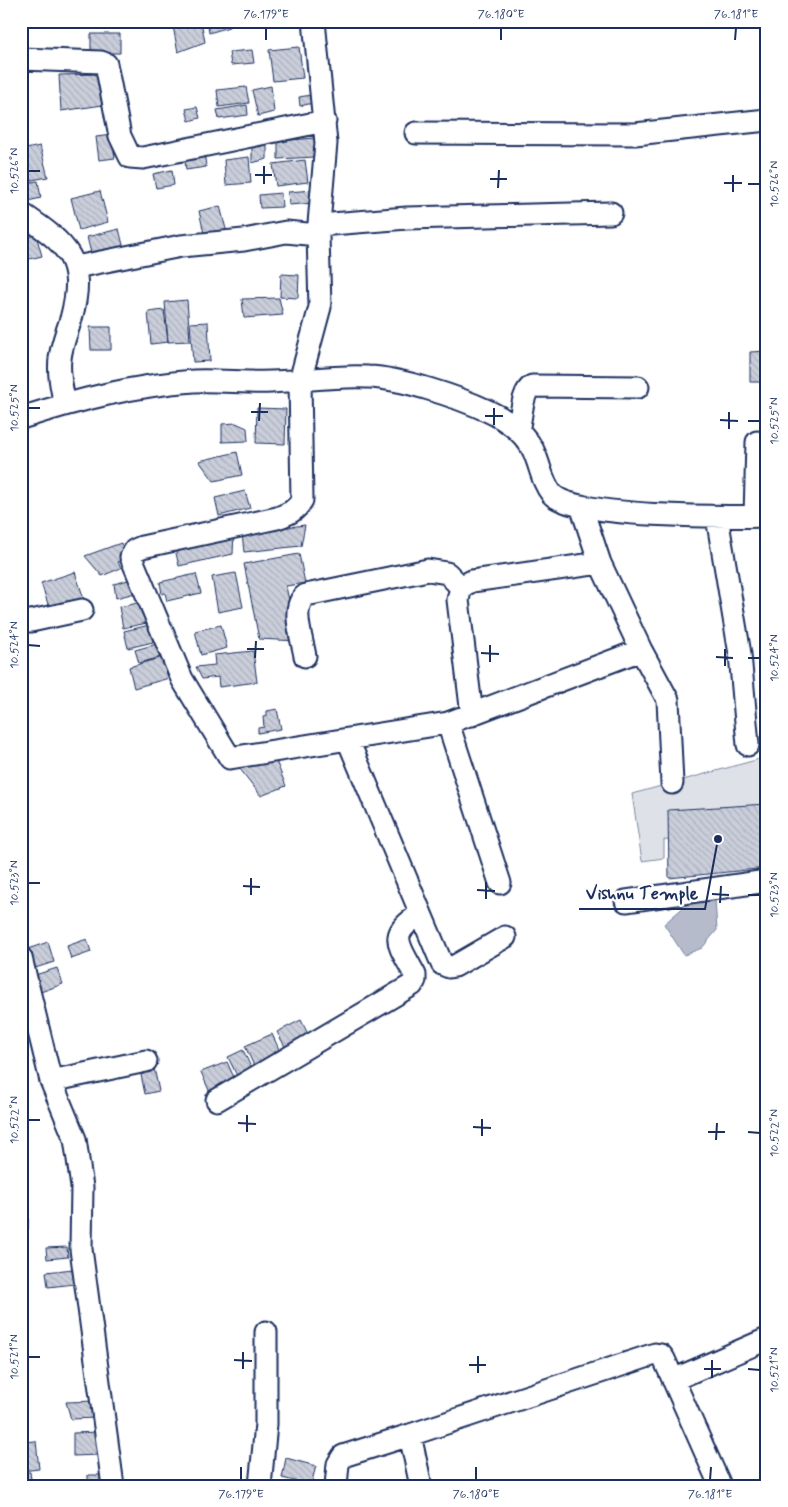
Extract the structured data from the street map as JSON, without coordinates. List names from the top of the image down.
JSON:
{
  "places": ["Vishnu Temple"],
  "coordinates": [
    "76.179°E",
    "76.180°E",
    "76.181°E",
    "10.526°N",
    "10.525°N",
    "10.524°N",
    "10.523°N",
    "10.522°N",
    "10.521°N"
  ]
}
